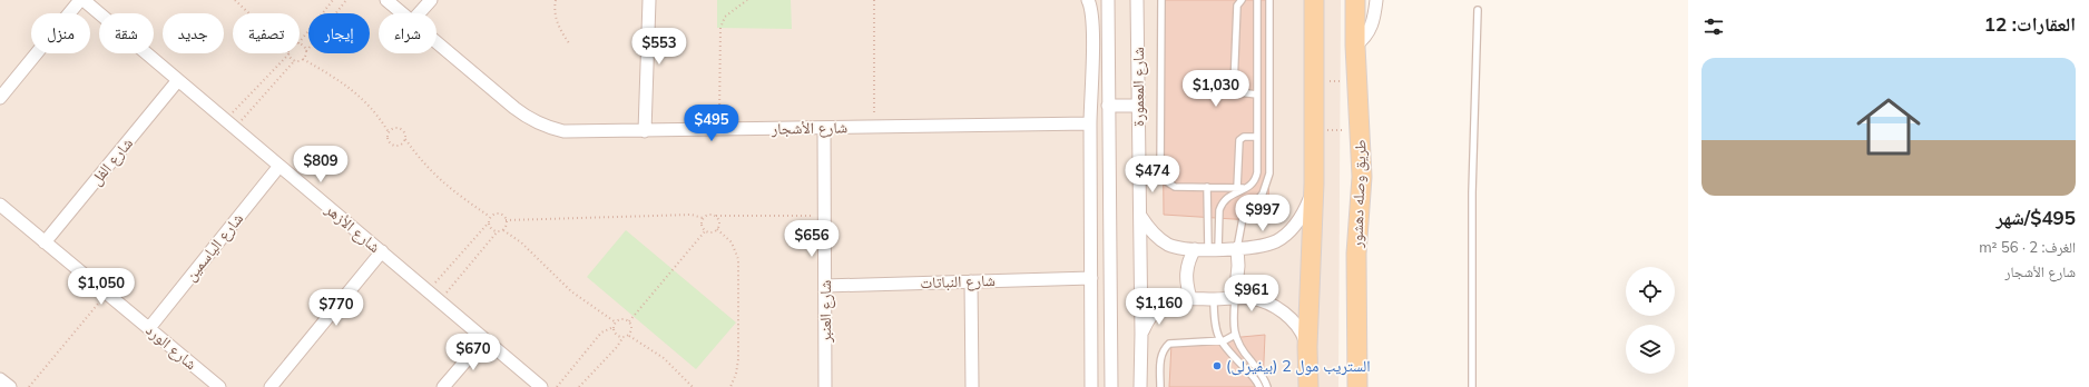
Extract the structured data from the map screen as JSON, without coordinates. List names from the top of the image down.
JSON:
{
  "streets": {
    "main road": ["طريق وصله دهشور"],
    "street": [
      "شارع المعمورة",
      "شارع الأشجار",
      "شارع الفل",
      "شارع الأزهر",
      "شارع الياسمين",
      "شارع النباتات",
      "شارع العنبر",
      "شارع الورد"
    ]
  },
  "crossings": [
    ["شارع الأشجار", "شارع العنبر"],
    ["شارع الفل", "شارع الأزهر"],
    ["شارع الفل", "شارع الورد"],
    ["شارع الأزهر", "شارع الياسمين"],
    ["شارع الياسمين", "شارع الورد"],
    ["شارع النباتات", "شارع العنبر"]
  ],
  "places": ["الستريب مول 2 (بيفيرلى)"],
  "page": {
    "heading": "العقارات: 12",
    "chip": [
      "شراء",
      "إيجار",
      "تصفية",
      "جديد",
      "شقة",
      "منزل"
    ],
    "price": [
      "$553",
      "$1,030",
      "$495",
      "$809",
      "$474",
      "$997",
      "$656",
      "$1,050",
      "$961",
      "$1,160",
      "$770",
      "$670"
    ],
    "list": [
      {
        "name": "$495/شهر",
        "note": "الغرف: 2 · 56 m² · شارع الأشجار"
      }
    ]
  }
}
